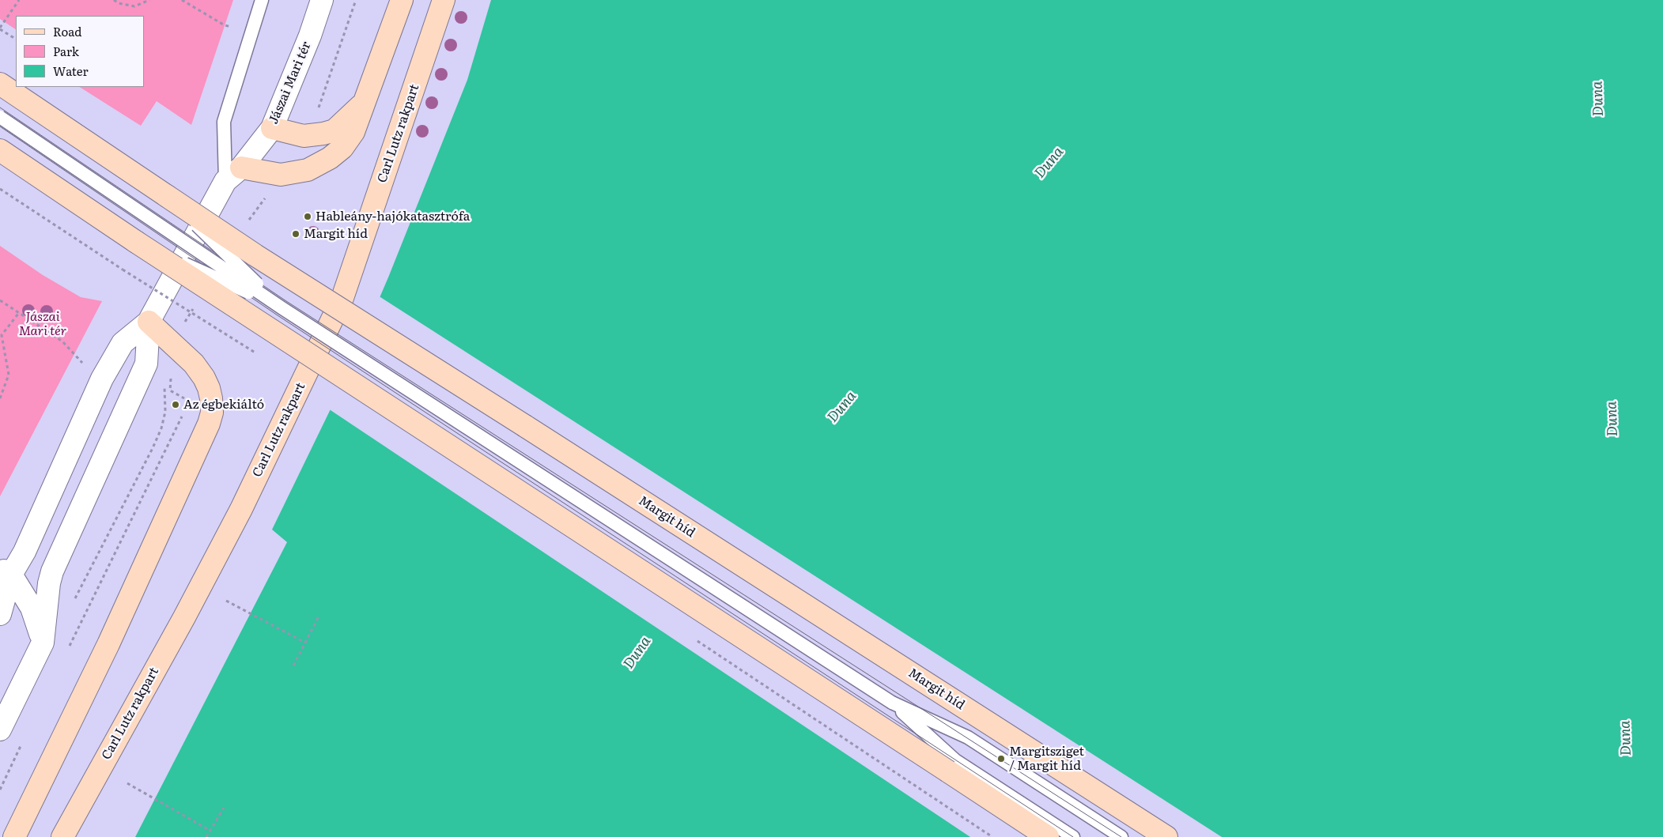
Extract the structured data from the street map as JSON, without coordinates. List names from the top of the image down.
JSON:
{
  "streets": {
    "main road": ["Carl Lutz rakpart", "Margit híd"],
    "street": ["Jászai Mari tér"]
  },
  "water": ["Duna"],
  "parks": ["Jászai Mari tér"],
  "places": [
    "Hableány-hajókatasztrófa",
    "Margit híd",
    "Az égbekiáltó",
    "Margitsziget / Margit híd"
  ],
  "legend": ["Road", "Park", "Water"]
}
